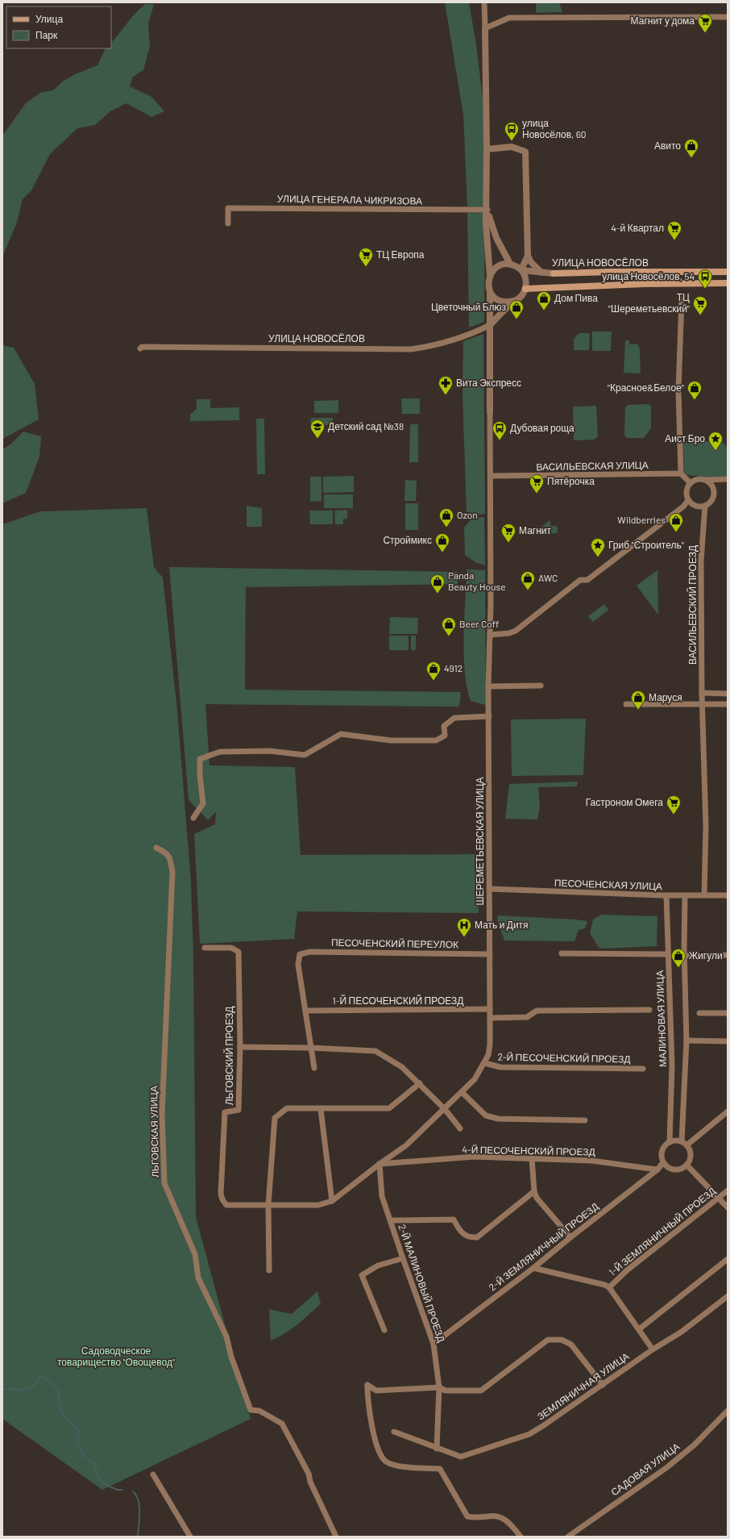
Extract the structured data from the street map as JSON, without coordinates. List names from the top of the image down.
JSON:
{
  "streets": {
    "main road": ["УЛИЦА НОВОСЁЛОВ"],
    "street": [
      "УЛИЦА ГЕНЕРАЛА ЧИКРИЗОВА",
      "ВАСИЛЬЕВСКАЯ УЛИЦА",
      "ВАСИЛЬЕВСКИЙ ПРОЕЗД",
      "ШЕРЕМЕТЬЕВСКАЯ УЛИЦА",
      "ПЕСОЧЕНСКАЯ УЛИЦА",
      "ПЕСОЧЕНСКИЙ ПЕРЕУЛОК",
      "1-Й ПЕСОЧЕНСКИЙ ПРОЕЗД",
      "МАЛИНОВАЯ УЛИЦА",
      "ЛЬГОВСКИЙ ПРОЕЗД",
      "2-Й ПЕСОЧЕНСКИЙ ПРОЕЗД",
      "ЛЬГОВСКАЯ УЛИЦА",
      "4-Й ПЕСОЧЕНСКИЙ ПРОЕЗД",
      "1-Й ЗЕМЛЯНИЧНЫЙ ПРОЕЗД",
      "2-Й ЗЕМЛЯНИЧНЫЙ ПРОЕЗД",
      "2-Й МАЛИНОВЫЙ ПРОЕЗД",
      "ЗЕМЛЯНИЧНАЯ УЛИЦА",
      "САДОВАЯ УЛИЦА"
    ]
  },
  "crossings": [
    ["УЛИЦА НОВОСЁЛОВ", "ШЕРЕМЕТЬЕВСКАЯ УЛИЦА"],
    ["ВАСИЛЬЕВСКАЯ УЛИЦА", "ШЕРЕМЕТЬЕВСКАЯ УЛИЦА"],
    ["ВАСИЛЬЕВСКИЙ ПРОЕЗД", "ПЕСОЧЕНСКАЯ УЛИЦА"],
    ["ШЕРЕМЕТЬЕВСКАЯ УЛИЦА", "ПЕСОЧЕНСКАЯ УЛИЦА"],
    ["ШЕРЕМЕТЬЕВСКАЯ УЛИЦА", "ПЕСОЧЕНСКИЙ ПЕРЕУЛОК"],
    ["ШЕРЕМЕТЬЕВСКАЯ УЛИЦА", "1-Й ПЕСОЧЕНСКИЙ ПРОЕЗД"],
    ["ШЕРЕМЕТЬЕВСКАЯ УЛИЦА", "ЛЬГОВСКИЙ ПРОЕЗД"],
    ["ШЕРЕМЕТЬЕВСКАЯ УЛИЦА", "2-Й ПЕСОЧЕНСКИЙ ПРОЕЗД"],
    ["ШЕРЕМЕТЬЕВСКАЯ УЛИЦА", "4-Й ПЕСОЧЕНСКИЙ ПРОЕЗД"],
    ["ШЕРЕМЕТЬЕВСКАЯ УЛИЦА", "2-Й МАЛИНОВЫЙ ПРОЕЗД"],
    ["ПЕСОЧЕНСКАЯ УЛИЦА", "МАЛИНОВАЯ УЛИЦА"],
    ["ПЕСОЧЕНСКИЙ ПЕРЕУЛОК", "1-Й ПЕСОЧЕНСКИЙ ПРОЕЗД"],
    ["МАЛИНОВАЯ УЛИЦА", "2-Й ЗЕМЛЯНИЧНЫЙ ПРОЕЗД"],
    ["4-Й ПЕСОЧЕНСКИЙ ПРОЕЗД", "2-Й ЗЕМЛЯНИЧНЫЙ ПРОЕЗД"],
    ["4-Й ПЕСОЧЕНСКИЙ ПРОЕЗД", "2-Й МАЛИНОВЫЙ ПРОЕЗД"],
    ["2-Й ЗЕМЛЯНИЧНЫЙ ПРОЕЗД", "2-Й МАЛИНОВЫЙ ПРОЕЗД"],
    ["2-Й МАЛИНОВЫЙ ПРОЕЗД", "ЗЕМЛЯНИЧНАЯ УЛИЦА"]
  ],
  "parks": ["Садоводческое товарищество \"Овощевод\""],
  "places": {
    "supermarket": [
      "Магнит у дома",
      "4-й Квартал",
      "ТЦ Европа",
      "ТЦ \"Шереметьевский\"",
      "Пятёрочка",
      "Магнит",
      "Гастроном Омега"
    ],
    "bus stop": ["улица Новосёлов, 60", "улица Новосёлов, 54", "Дубовая роща"],
    "shop": [
      "Авито",
      "Дом Пива",
      "Цветочный Блюз",
      "\"Красное&Белое\"",
      "Ozon",
      "Wildberries",
      "Строймикс",
      "AWC",
      "Panda Beauty House",
      "Beer Coff",
      "4912",
      "Маруся",
      "Жигули"
    ],
    "pharmacy": ["Вита Экспресс"],
    "school or university": ["Детский сад №38"],
    "place": ["Аист Бро", "Гриб \"Строитель\""],
    "hospital": ["Мать и Дитя"]
  },
  "legend": ["Улица", "Парк"]
}
